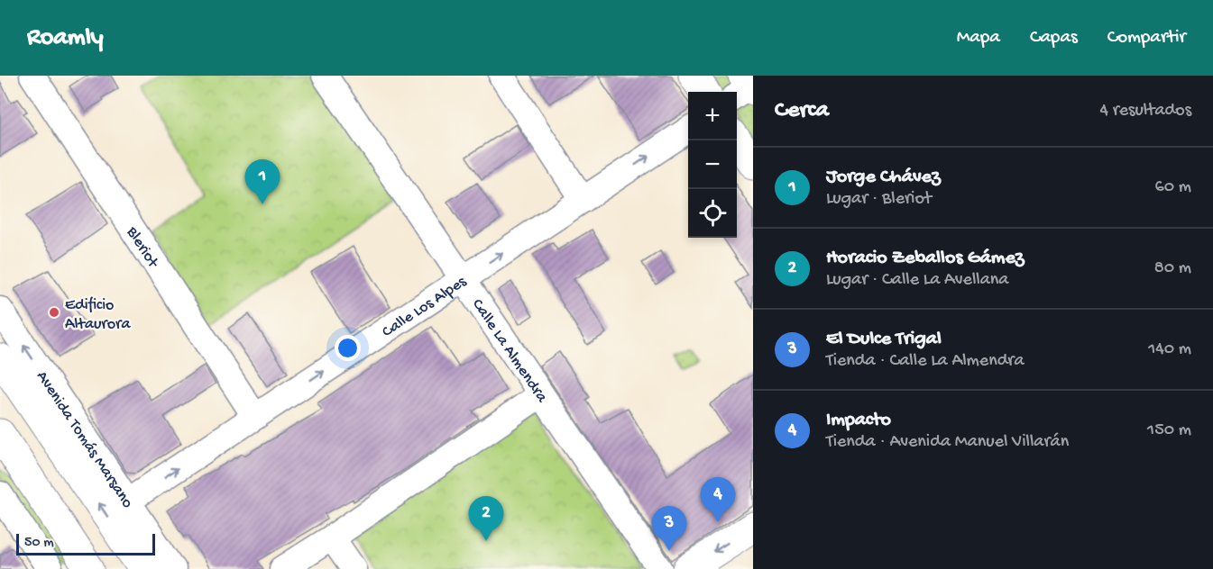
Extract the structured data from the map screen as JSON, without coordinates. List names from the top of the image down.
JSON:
{
  "streets": {
    "main road": ["Avenida Tomás Marsano"],
    "street": ["Bleriot", "Calle Los Alpes", "Calle La Almendra"]
  },
  "crossings": [
    ["Bleriot", "Calle Los Alpes"],
    ["Calle Los Alpes", "Calle La Almendra"],
    ["Calle Los Alpes", "Avenida Tomás Marsano"]
  ],
  "places": ["Edificio Altaurora"],
  "scale_bar": "50 m",
  "page": {
    "header": "Roamly",
    "nav": ["Mapa", "Capas", "Compartir"],
    "heading": ["Cerca", "4 resultados"],
    "map_buttons": ["+", "−"],
    "list": [
      {
        "mark": "1",
        "name": "Jorge Chávez",
        "note": "Lugar · Bleriot",
        "value": "60 m"
      },
      {
        "mark": "2",
        "name": "Horacio Zeballos Gámez",
        "note": "Lugar · Calle La Avellana",
        "value": "80 m"
      },
      {
        "mark": "3",
        "name": "El Dulce Trigal",
        "note": "Tienda · Calle La Almendra",
        "value": "140 m"
      },
      {
        "mark": "4",
        "name": "Impacto",
        "note": "Tienda · Avenida Manuel Villarán",
        "value": "150 m"
      }
    ],
    "pins": [
      "1",
      "4",
      "2",
      "3"
    ],
    "scale": "50 m"
  }
}
